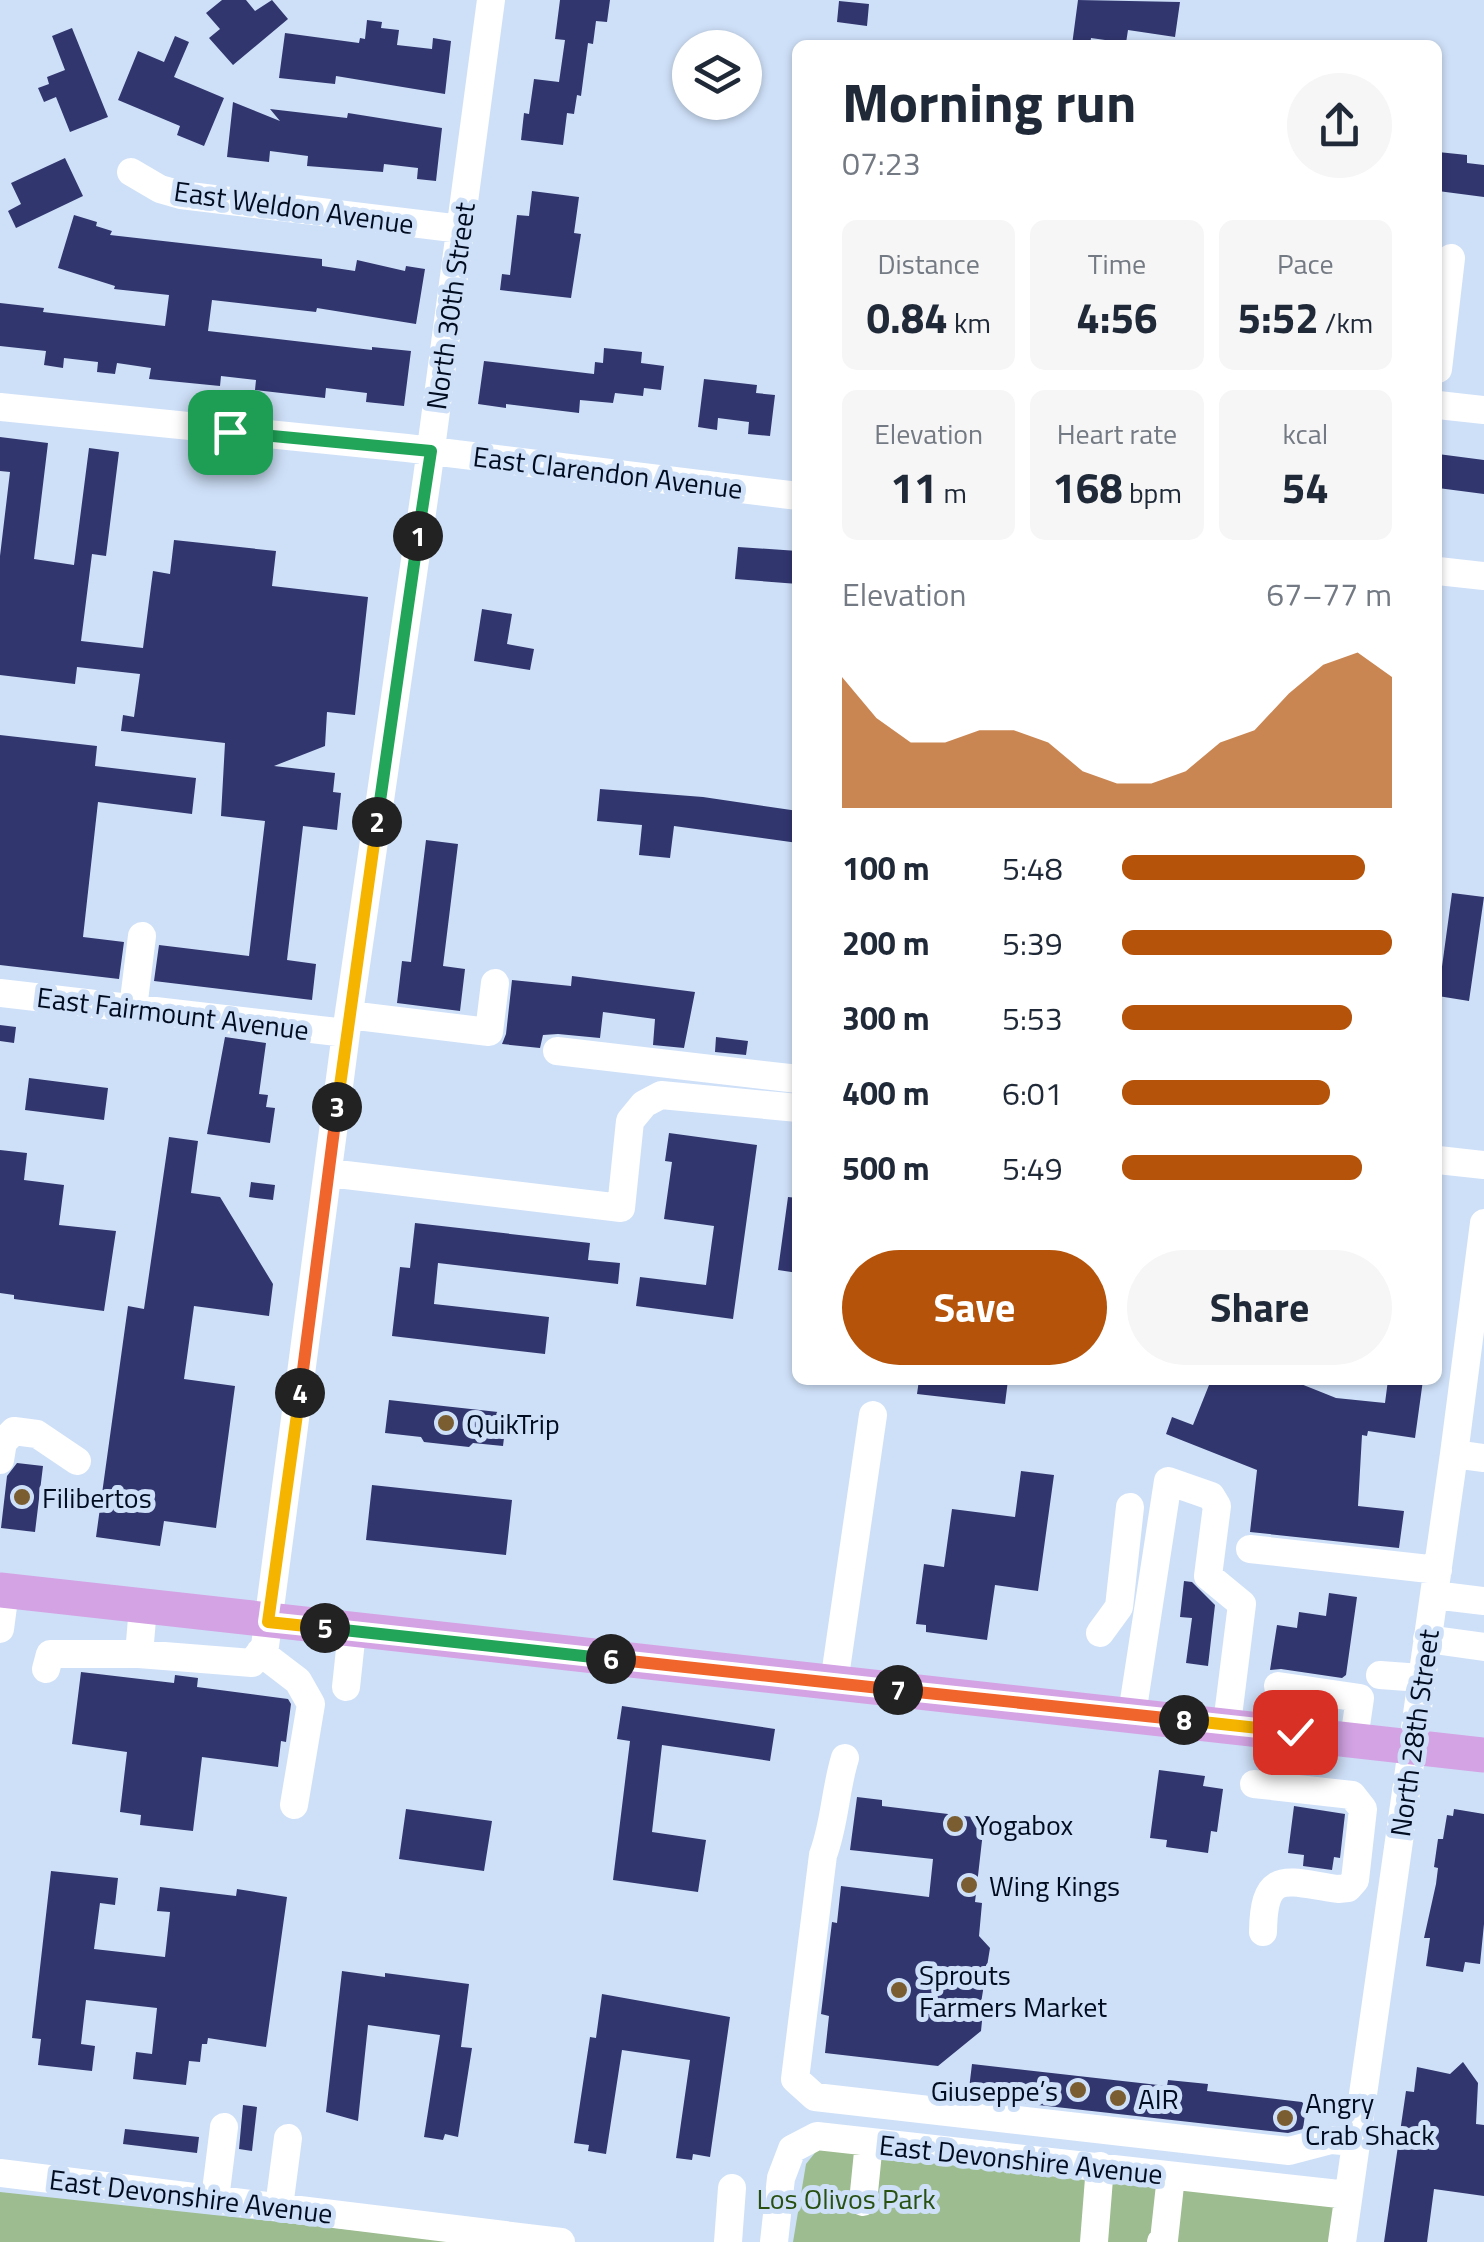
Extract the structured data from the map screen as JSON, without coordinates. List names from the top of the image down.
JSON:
{
  "streets": {
    "street": [
      "East Weldon Avenue",
      "North 30th Street",
      "East Clarendon Avenue",
      "East Fairmount Avenue",
      "North 28th Street",
      "East Devonshire Avenue"
    ]
  },
  "crossings": [
    ["East Weldon Avenue", "North 30th Street"],
    ["North 30th Street", "East Clarendon Avenue"],
    ["North 30th Street", "East Fairmount Avenue"],
    ["North 28th Street", "East Devonshire Avenue"]
  ],
  "parks": ["Los Olivos Park"],
  "places": [
    "QuikTrip",
    "Filibertos",
    "Yogabox",
    "Wing Kings",
    "Sprouts Farmers Market",
    "Giuseppe’s",
    "AIR",
    "Angry Crab Shack"
  ],
  "page": {
    "heading": ["Morning run", "07:23"],
    "stats": [
      ["Distance", "0.84 km"],
      ["Time", "4:56"],
      ["Pace", "5:52 /km"],
      ["Elevation", "11 m"],
      ["Heart rate", "168 bpm"],
      ["kcal", "54"]
    ],
    "pins": [
      "1",
      "2",
      "3",
      "4",
      "5",
      "6",
      "7",
      "8"
    ],
    "chart": ["Elevation", "67–77 m"],
    "list": [
      {
        "name": "100 m",
        "note": "5:48"
      },
      {
        "name": "200 m",
        "note": "5:39"
      },
      {
        "name": "300 m",
        "note": "5:53"
      },
      {
        "name": "400 m",
        "note": "6:01"
      },
      {
        "name": "500 m",
        "note": "5:49"
      }
    ],
    "buttons": ["Save", "Share"]
  }
}
